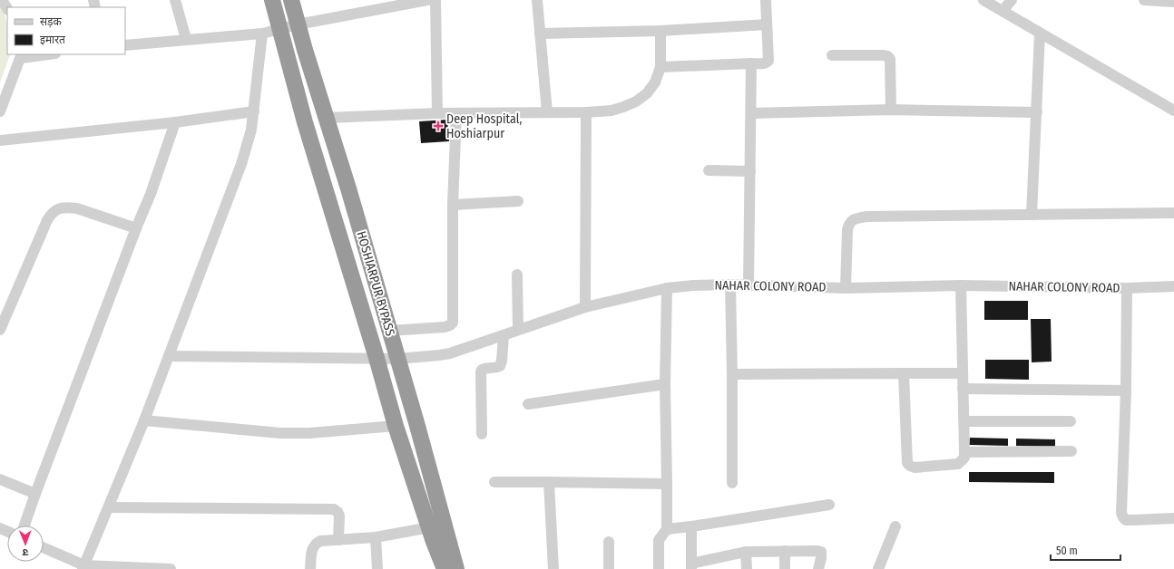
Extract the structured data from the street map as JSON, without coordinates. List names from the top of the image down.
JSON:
{
  "streets": {
    "highway": ["HOSHIARPUR BYPASS"],
    "street": ["NAHAR COLONY ROAD"]
  },
  "crossings": [
    ["HOSHIARPUR BYPASS", "NAHAR COLONY ROAD"]
  ],
  "places": {
    "health": ["Deep Hospital, Hoshiarpur"]
  },
  "legend": ["सड़क", "इमारत"],
  "scale_bar": "50 m",
  "north": "bottom"
}
